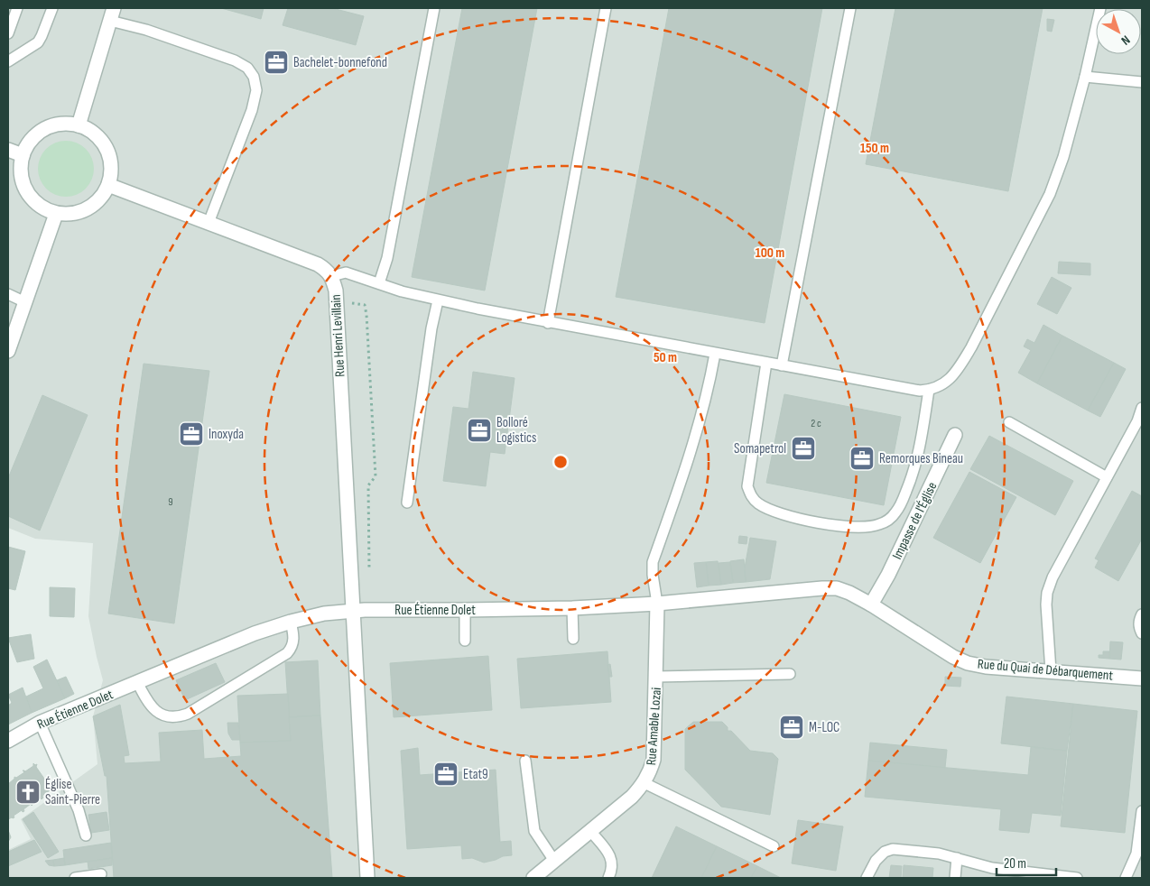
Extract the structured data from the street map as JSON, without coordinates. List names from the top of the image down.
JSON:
{
  "streets": {
    "street": [
      "Rue Henri Levillain",
      "Impasse de l'Église",
      "Rue Étienne Dolet",
      "Rue du Quai de Débarquement",
      "Rue Amable Lozai"
    ]
  },
  "crossings": [
    ["Rue Henri Levillain", "Rue Étienne Dolet"],
    ["Impasse de l'Église", "Rue Étienne Dolet"],
    ["Impasse de l'Église", "Rue du Quai de Débarquement"],
    ["Rue Étienne Dolet", "Rue du Quai de Débarquement"],
    ["Rue Étienne Dolet", "Rue Amable Lozai"]
  ],
  "places": {
    "office": [
      "Bachelet-bonnefond",
      "Bolloré Logistics",
      "Inoxyda",
      "Somapetrol",
      "Remorques Bineau",
      "M-LOC",
      "Etat9"
    ],
    "church": ["Église Saint-Pierre"]
  },
  "house_numbers": ["2 c", "9"],
  "scale_bar": "20 m",
  "north": "bottom right",
  "rings": ["150 m", "100 m", "50 m"]
}
